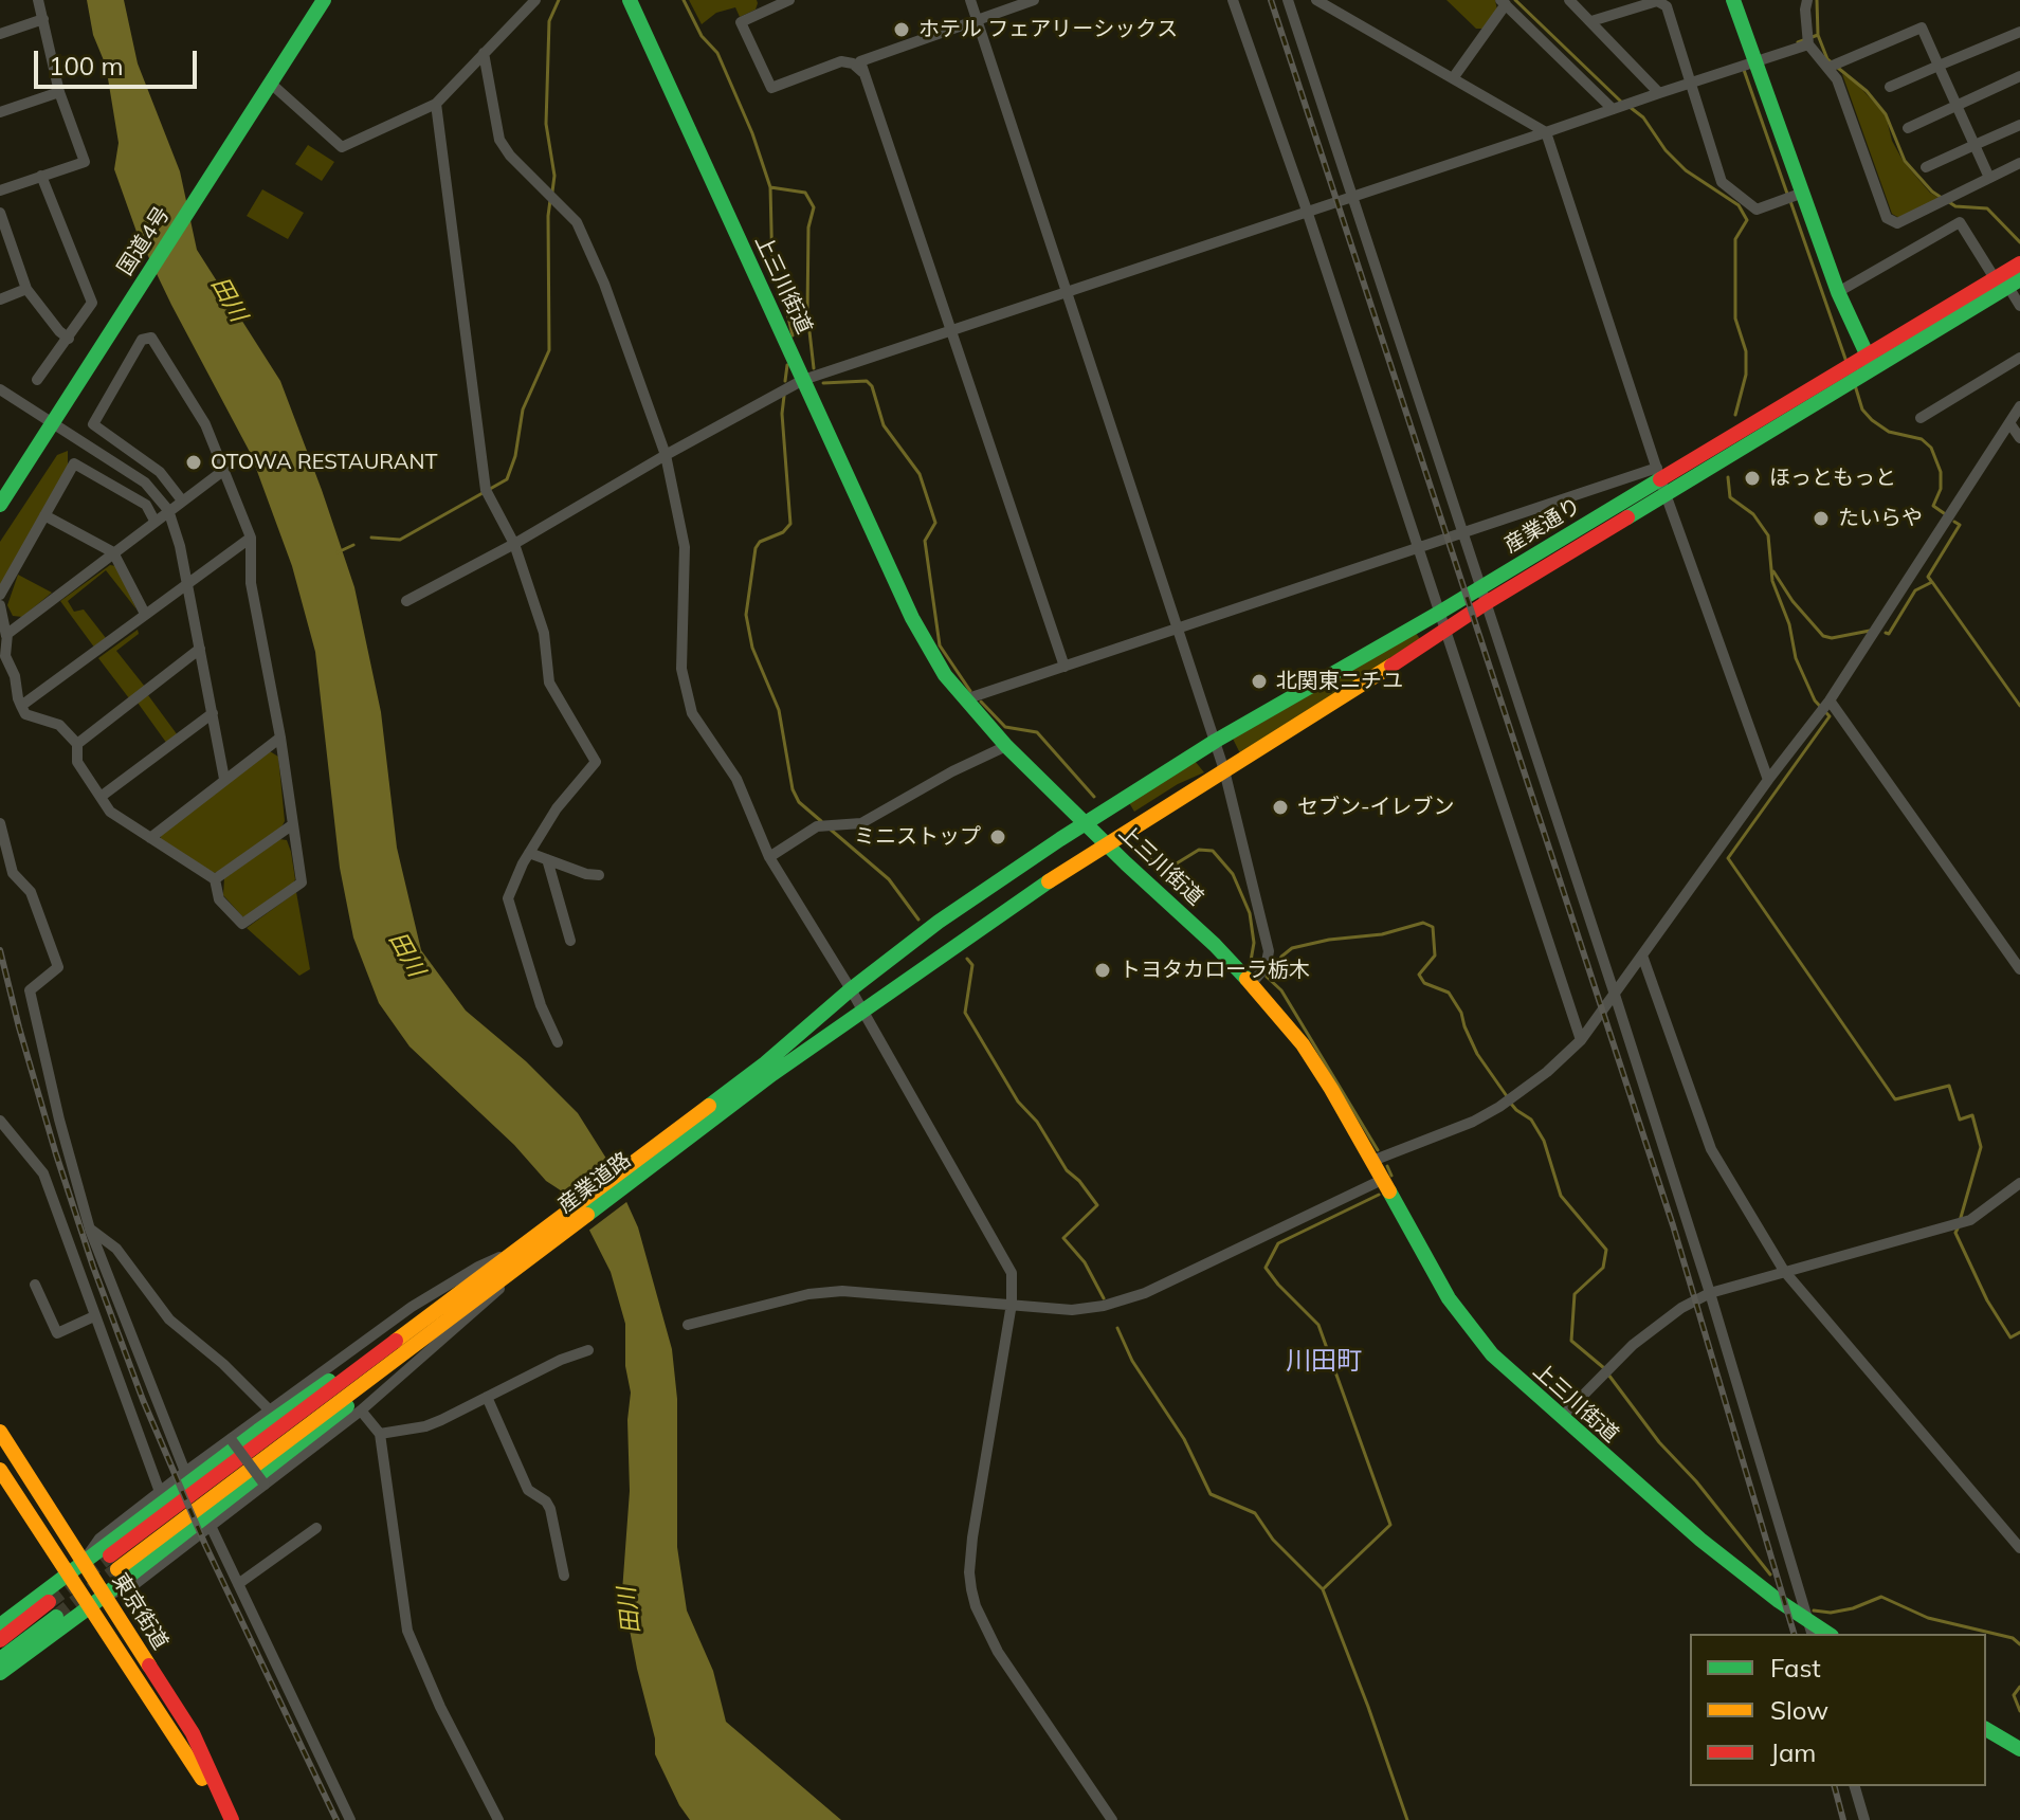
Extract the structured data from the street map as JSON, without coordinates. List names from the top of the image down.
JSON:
{
  "streets": {
    "main road": [
      "国道4号",
      "上三川街道",
      "産業通り",
      "産業道路",
      "東京街道"
    ]
  },
  "crossings": [
    ["上三川街道", "産業通り"],
    ["上三川街道", "産業道路"],
    ["産業通り", "産業道路"]
  ],
  "districts": ["川田町"],
  "water": ["田川"],
  "places": [
    "ホテル フェアリーシックス",
    "OTOWA RESTAURANT",
    "ほっともっと",
    "たいらや",
    "北関東ニチユ",
    "セブン-イレブン",
    "ミニストップ",
    "トヨタカローラ栃木"
  ],
  "legend": ["Fast", "Slow", "Jam"],
  "scale_bar": "100 m"
}
